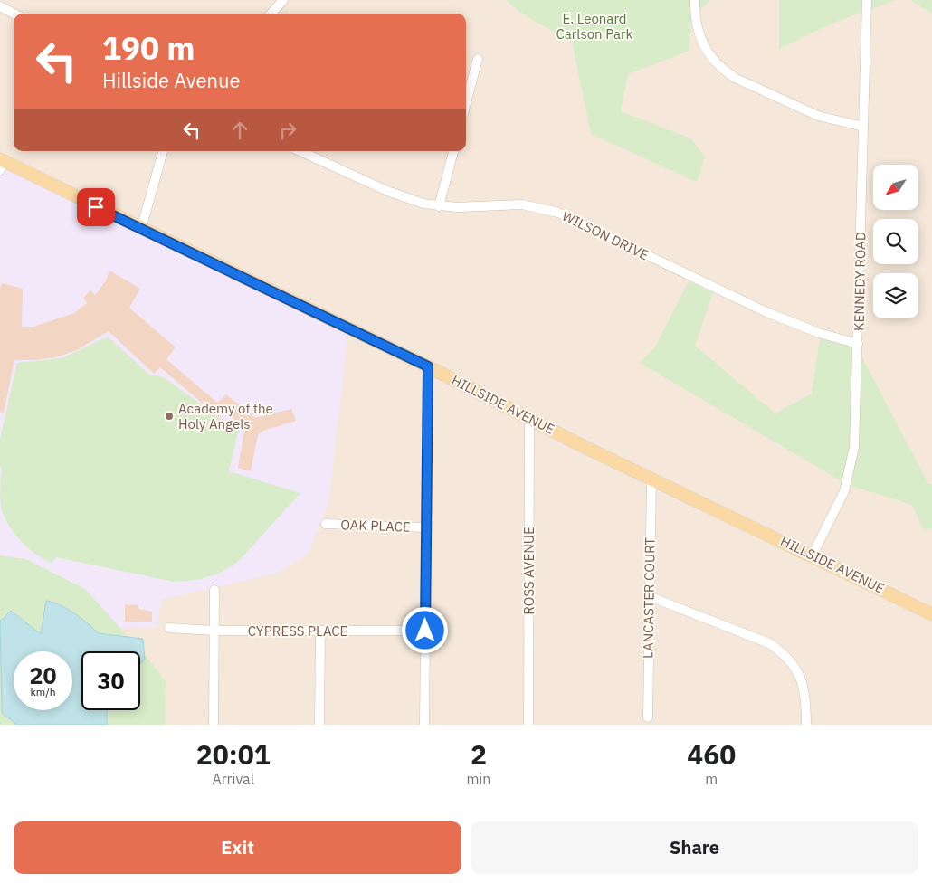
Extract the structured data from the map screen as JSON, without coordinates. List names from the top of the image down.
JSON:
{
  "streets": {
    "main road": ["HILLSIDE AVENUE"],
    "street": [
      "WILSON DRIVE",
      "KENNEDY ROAD",
      "OAK PLACE",
      "ROSS AVENUE",
      "LANCASTER COURT",
      "CYPRESS PLACE"
    ]
  },
  "crossings": [
    ["WILSON DRIVE", "KENNEDY ROAD"],
    ["KENNEDY ROAD", "HILLSIDE AVENUE"],
    ["HILLSIDE AVENUE", "ROSS AVENUE"],
    ["HILLSIDE AVENUE", "LANCASTER COURT"]
  ],
  "parks": ["E. Leonard Carlson Park"],
  "places": ["Academy of the Holy Angels"],
  "north": "bottom left",
  "page": {
    "turn": ["190 m", "Hillside Avenue"],
    "speed": "20 km/h",
    "limit": "30",
    "eta": [
      "20:01",
      "Arrival",
      "2",
      "min",
      "460",
      "m"
    ],
    "buttons": ["Exit", "Share"]
  }
}
